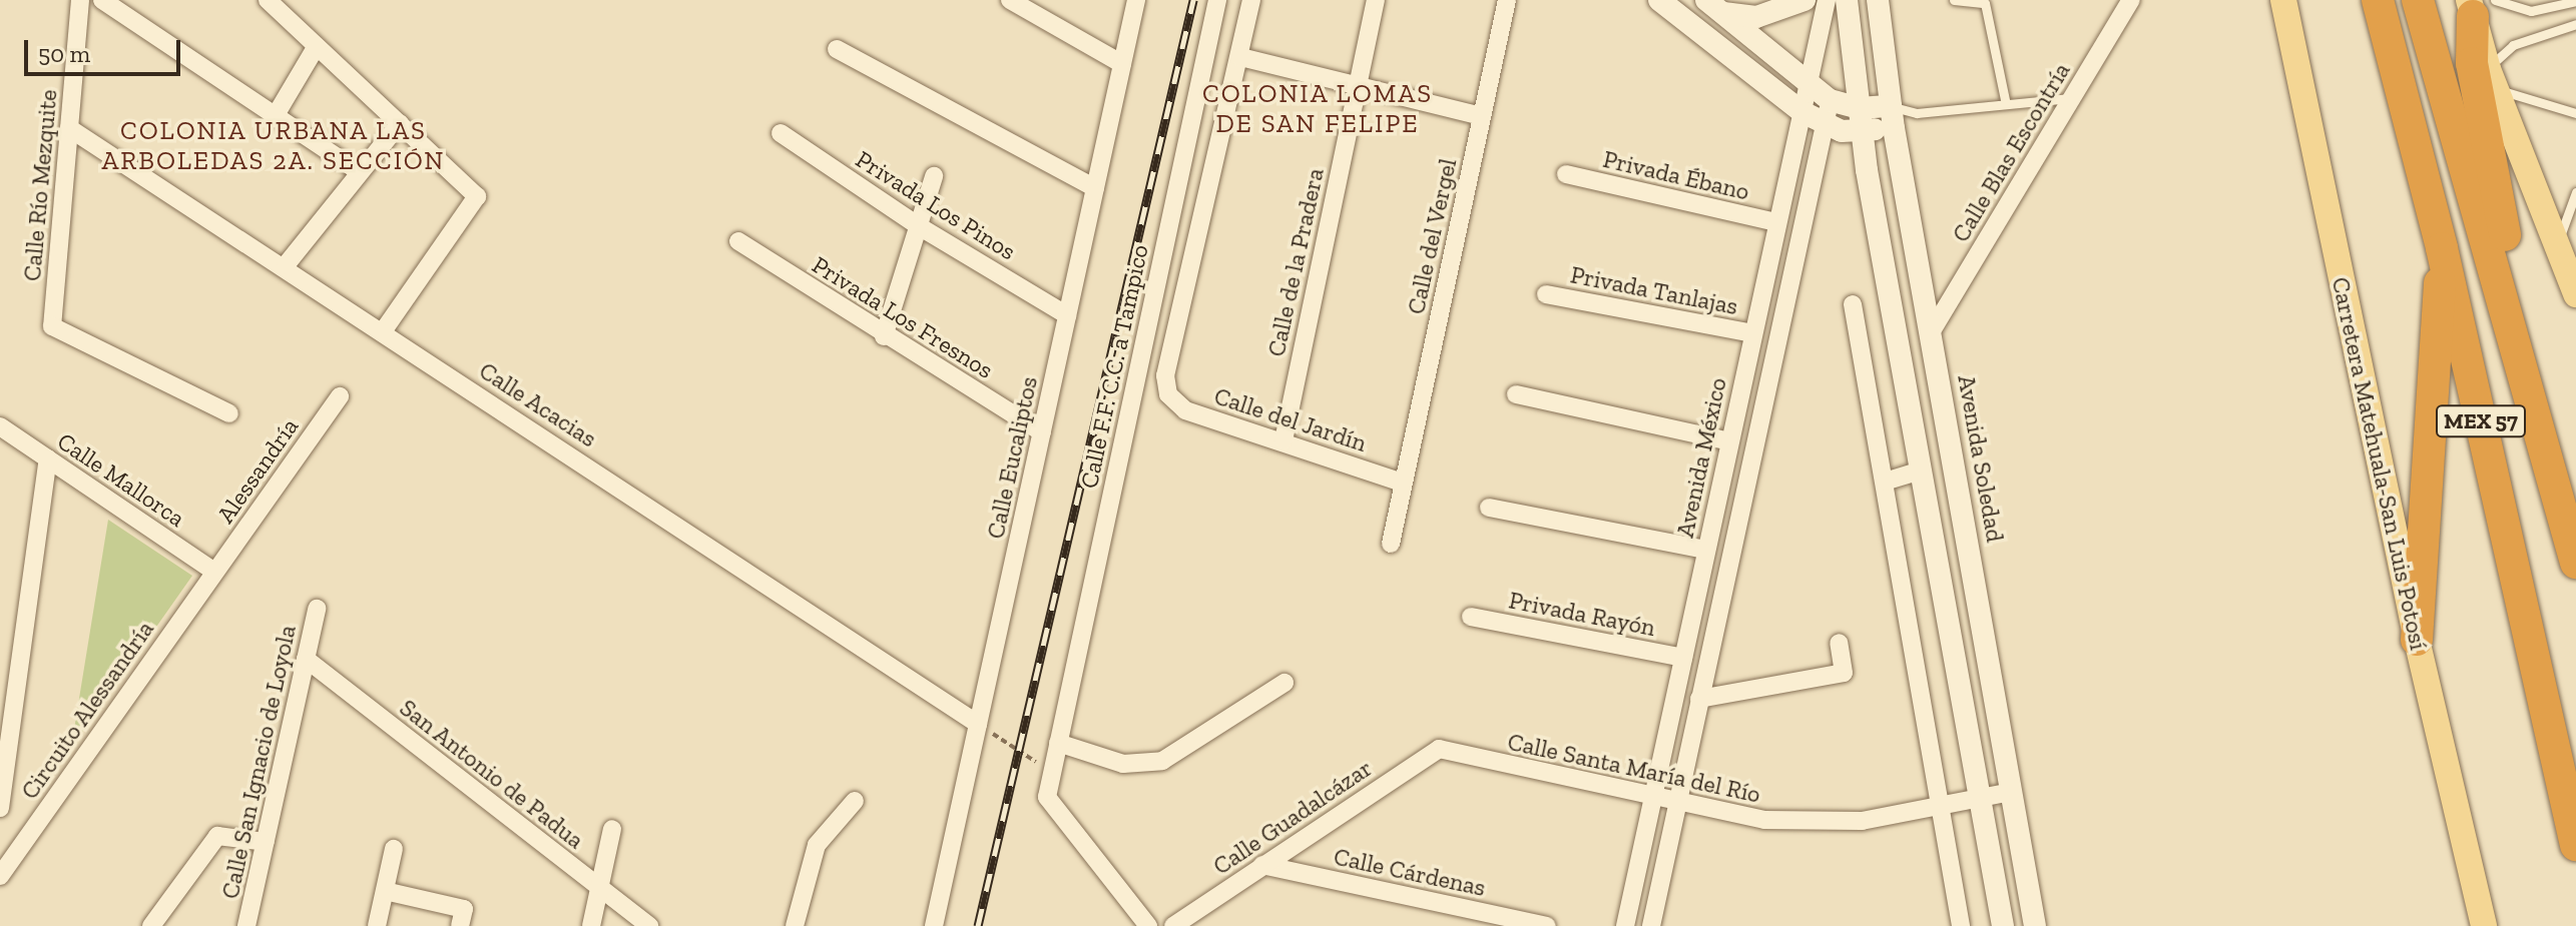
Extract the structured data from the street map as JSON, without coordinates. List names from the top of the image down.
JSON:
{
  "streets": {
    "highway": ["MEX 57"],
    "main road": ["Carretera Matehuala-San Luis Potosí"],
    "street": [
      "Calle Blas Escontría",
      "Privada Ébano",
      "Calle Río Mezquite",
      "Privada Los Pinos",
      "Calle del Vergel",
      "Calle de la Pradera",
      "Privada Tanlajas",
      "Privada Los Fresnos",
      "Calle F.F. C.C. a Tampico",
      "Calle Acacias",
      "Calle del Jardín",
      "Calle Eucaliptos",
      "Avenida México",
      "Avenida Soledad",
      "Alessandría",
      "Calle Mallorca",
      "Privada Rayón",
      "Circuito Alessandría",
      "Calle San Ignacio de Loyola",
      "Calle Santa María del Río",
      "San Antonio de Padua",
      "Calle Guadalcázar",
      "Calle Cárdenas"
    ]
  },
  "crossings": [
    ["Calle Blas Escontría", "Avenida Soledad"],
    ["Privada Ébano", "Avenida México"],
    ["Calle Río Mezquite", "Calle Acacias"],
    ["Privada Los Pinos", "Calle Eucaliptos"],
    ["Calle del Vergel", "Calle del Jardín"],
    ["Calle de la Pradera", "Calle del Jardín"],
    ["Privada Tanlajas", "Avenida México"],
    ["Privada Los Fresnos", "Calle Eucaliptos"],
    ["Calle Acacias", "Calle Eucaliptos"],
    ["Avenida México", "Privada Rayón"],
    ["Avenida México", "Calle Santa María del Río"],
    ["Avenida Soledad", "Calle Santa María del Río"],
    ["Alessandría", "Calle Mallorca"],
    ["Alessandría", "Circuito Alessandría"],
    ["Calle Mallorca", "Circuito Alessandría"],
    ["Calle San Ignacio de Loyola", "San Antonio de Padua"],
    ["Calle Santa María del Río", "Calle Guadalcázar"],
    ["Calle Guadalcázar", "Calle Cárdenas"]
  ],
  "districts": ["COLONIA LOMAS DE SAN FELIPE", "COLONIA URBANA LAS ARBOLEDAS 2A. SECCIÓN"],
  "scale_bar": "50 m"
}
